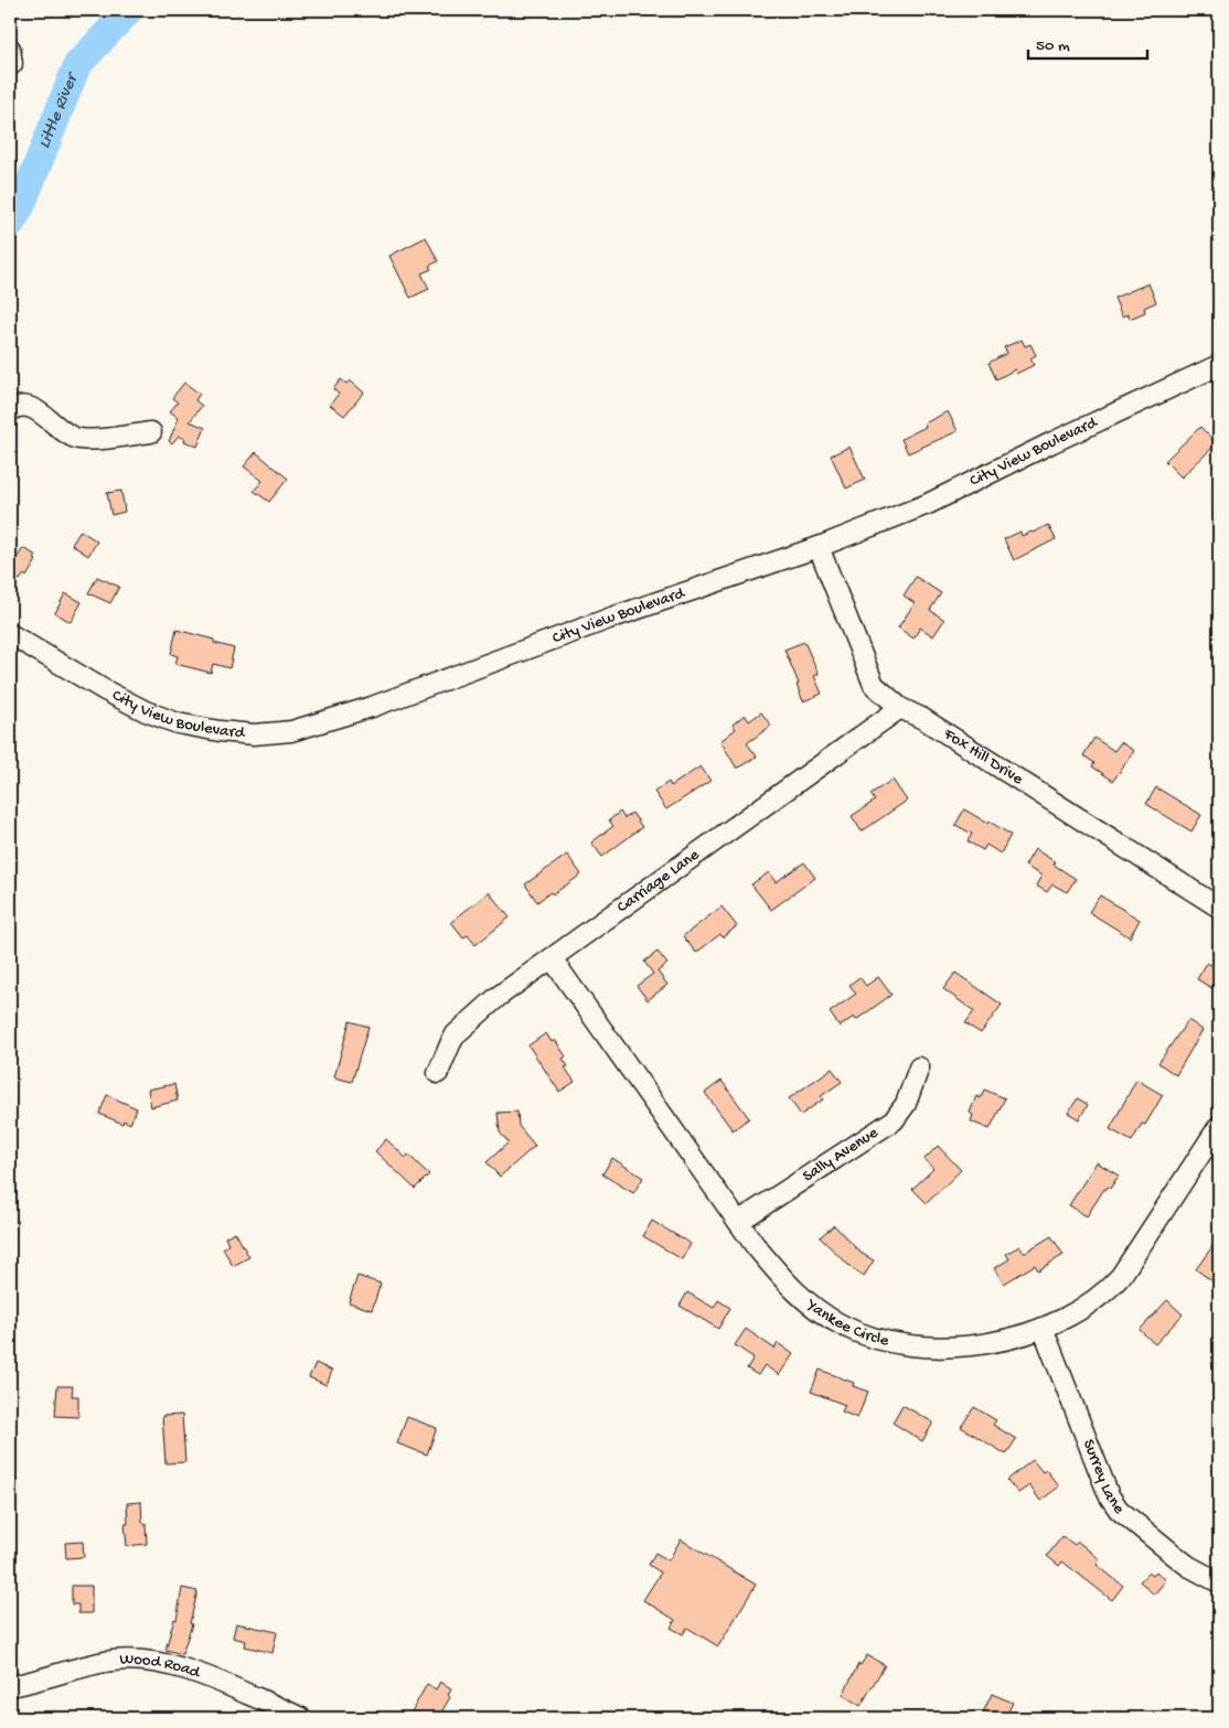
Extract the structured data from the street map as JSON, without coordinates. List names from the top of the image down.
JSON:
{
  "streets": {
    "street": [
      "City View Boulevard",
      "Fox Hill Drive",
      "Carriage Lane",
      "Sally Avenue",
      "Yankee Circle",
      "Surrey Lane",
      "Wood Road"
    ]
  },
  "crossings": [
    ["City View Boulevard", "Fox Hill Drive"],
    ["Fox Hill Drive", "Carriage Lane"],
    ["Carriage Lane", "Yankee Circle"],
    ["Sally Avenue", "Yankee Circle"],
    ["Yankee Circle", "Surrey Lane"]
  ],
  "water": ["Little River"],
  "scale_bar": "50 m"
}
